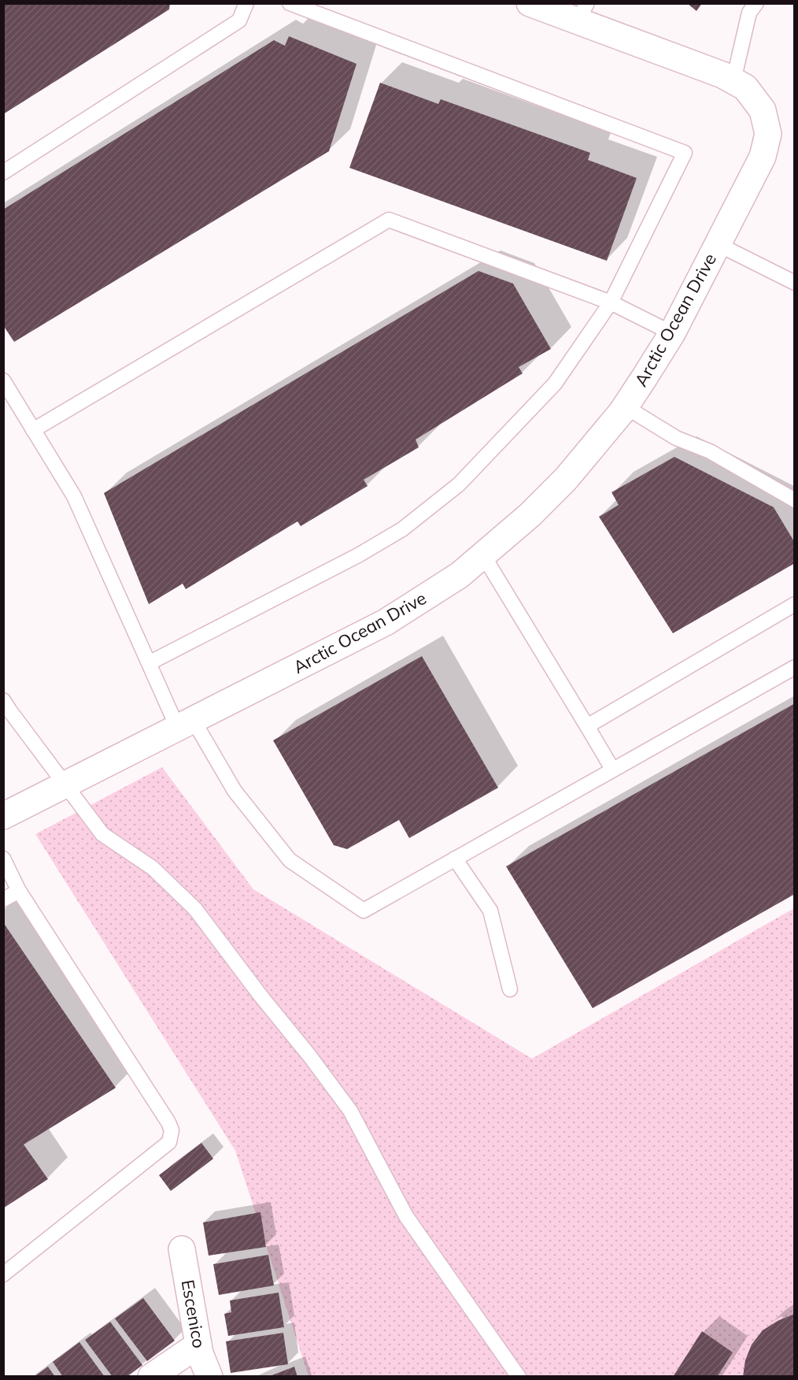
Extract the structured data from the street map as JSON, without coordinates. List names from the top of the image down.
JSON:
{
  "streets": {
    "street": ["Arctic Ocean Drive", "Escenico"]
  }
}
